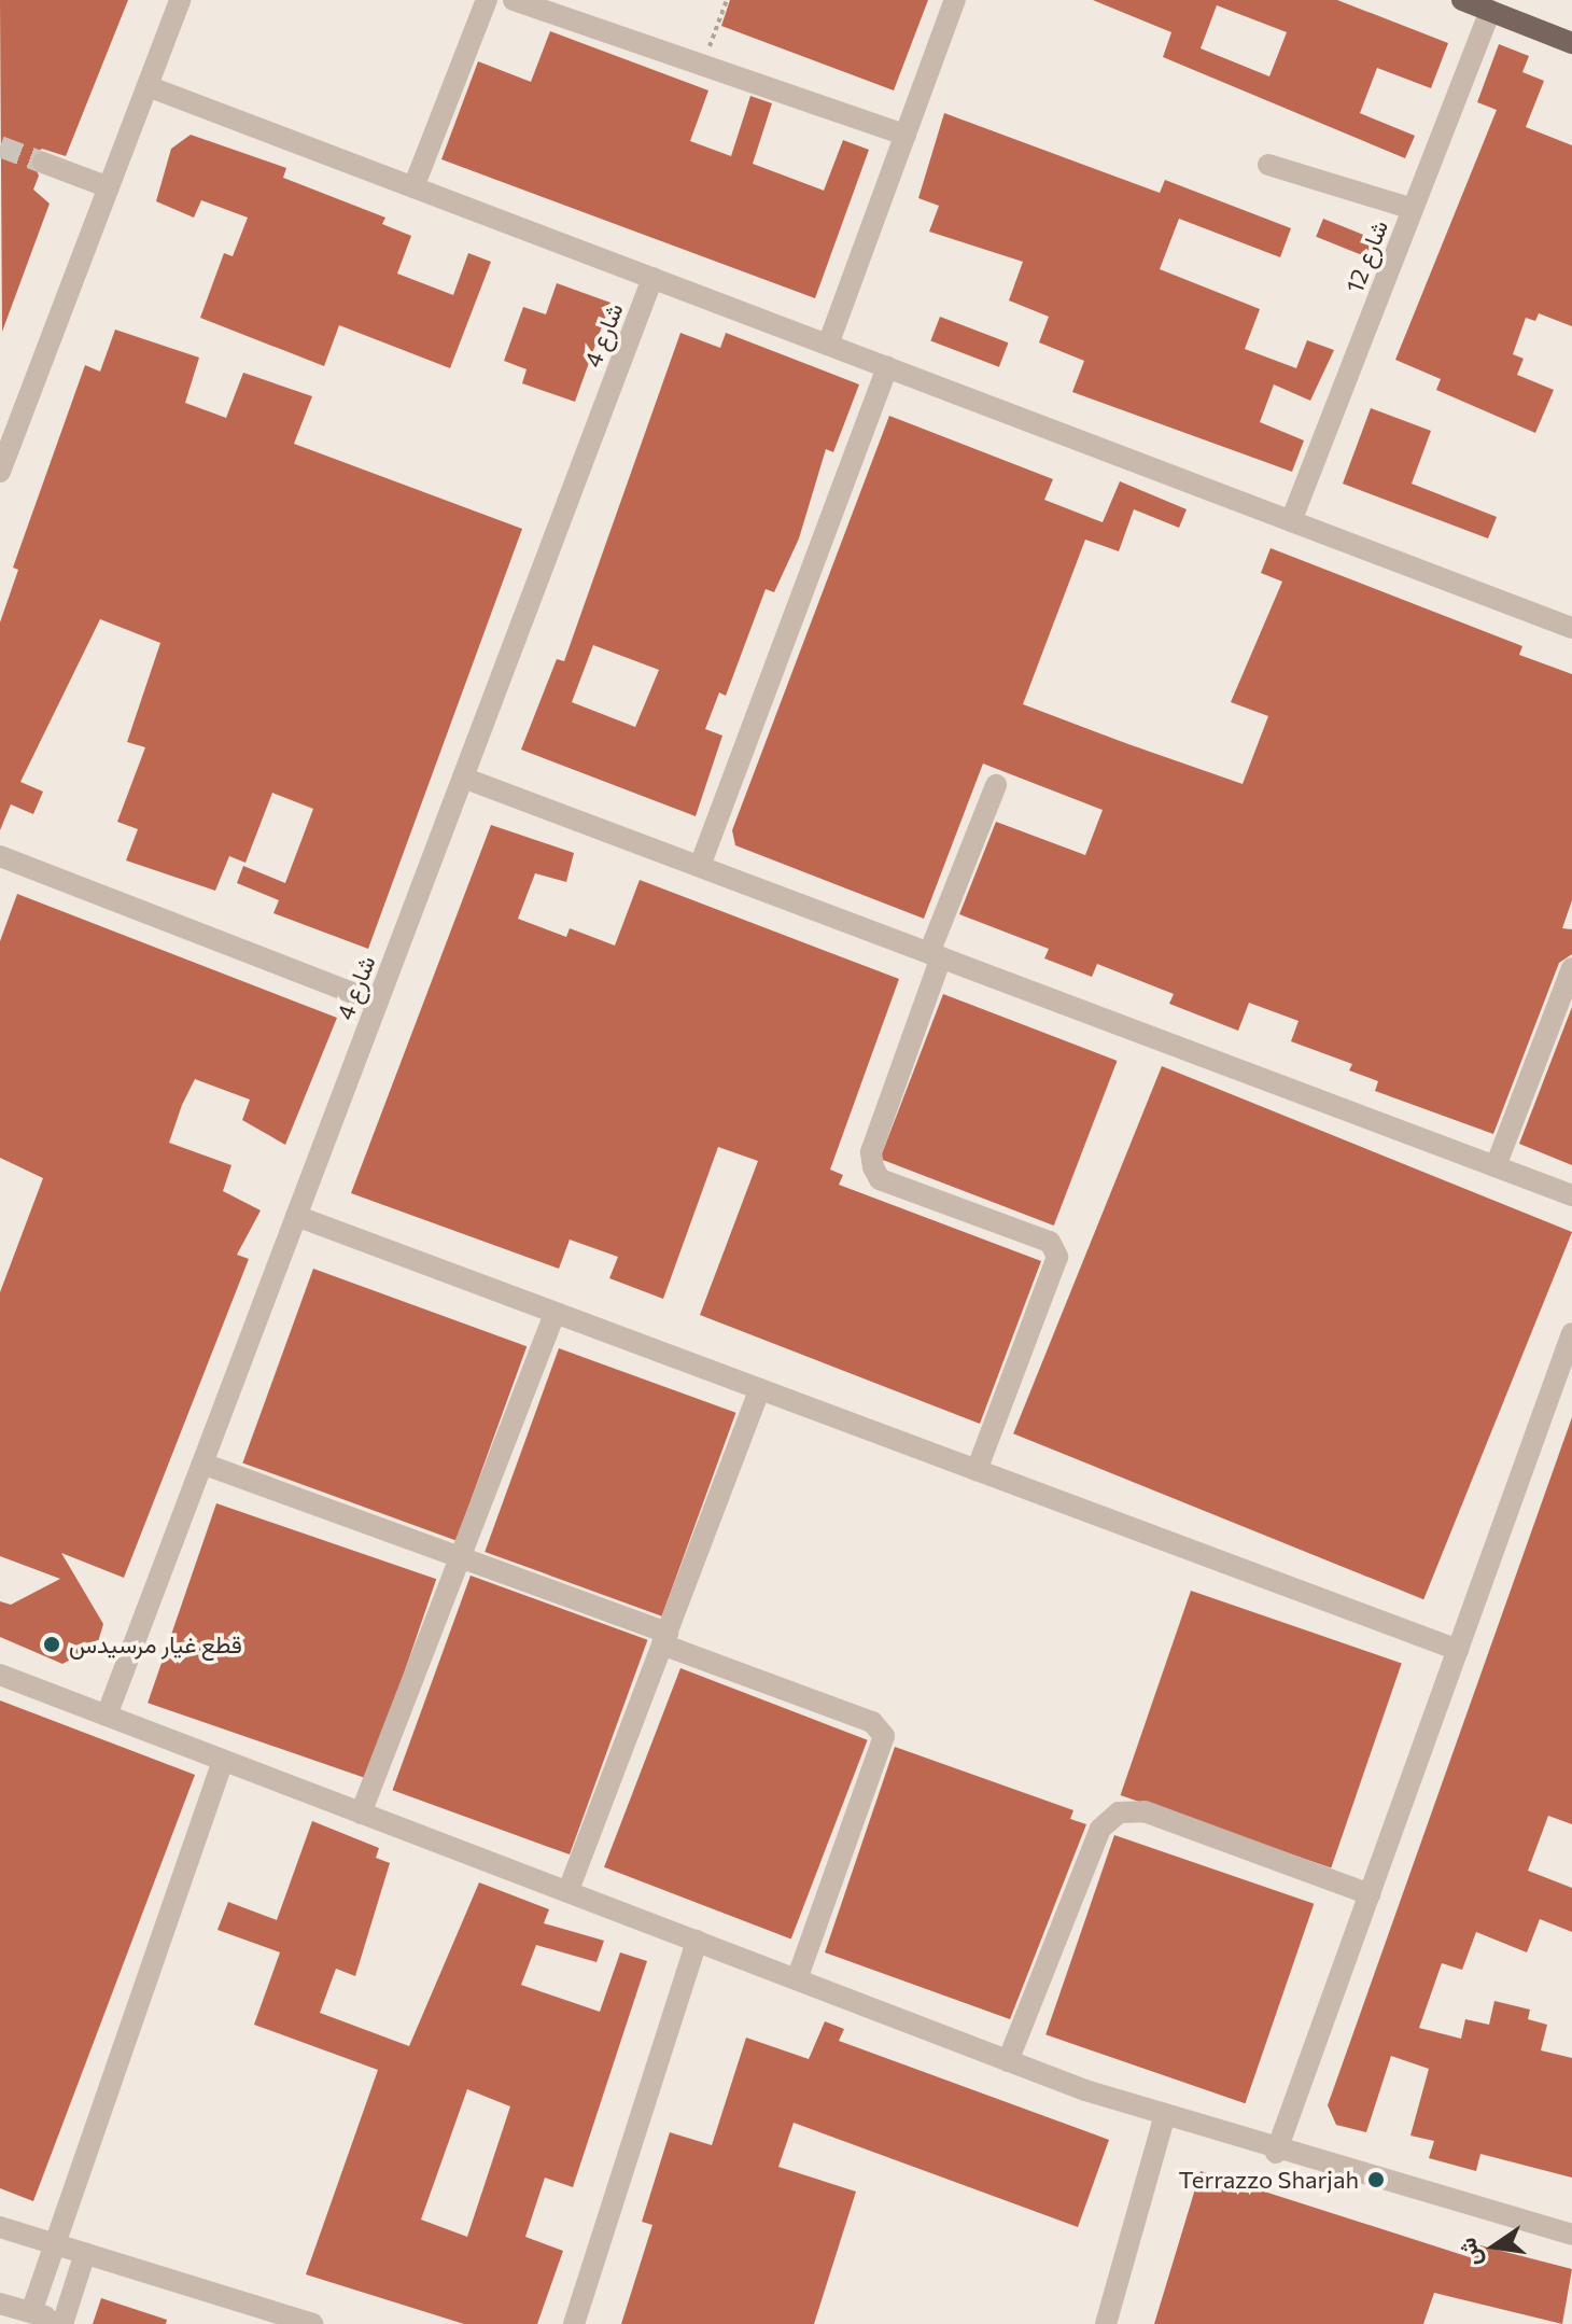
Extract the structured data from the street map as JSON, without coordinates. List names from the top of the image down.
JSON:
{
  "streets": {
    "street": ["شارع 12", "شارع 4"]
  },
  "places": ["قطع غيار مرسيدس", "Terrazzo Sharjah"],
  "north": "left"
}
